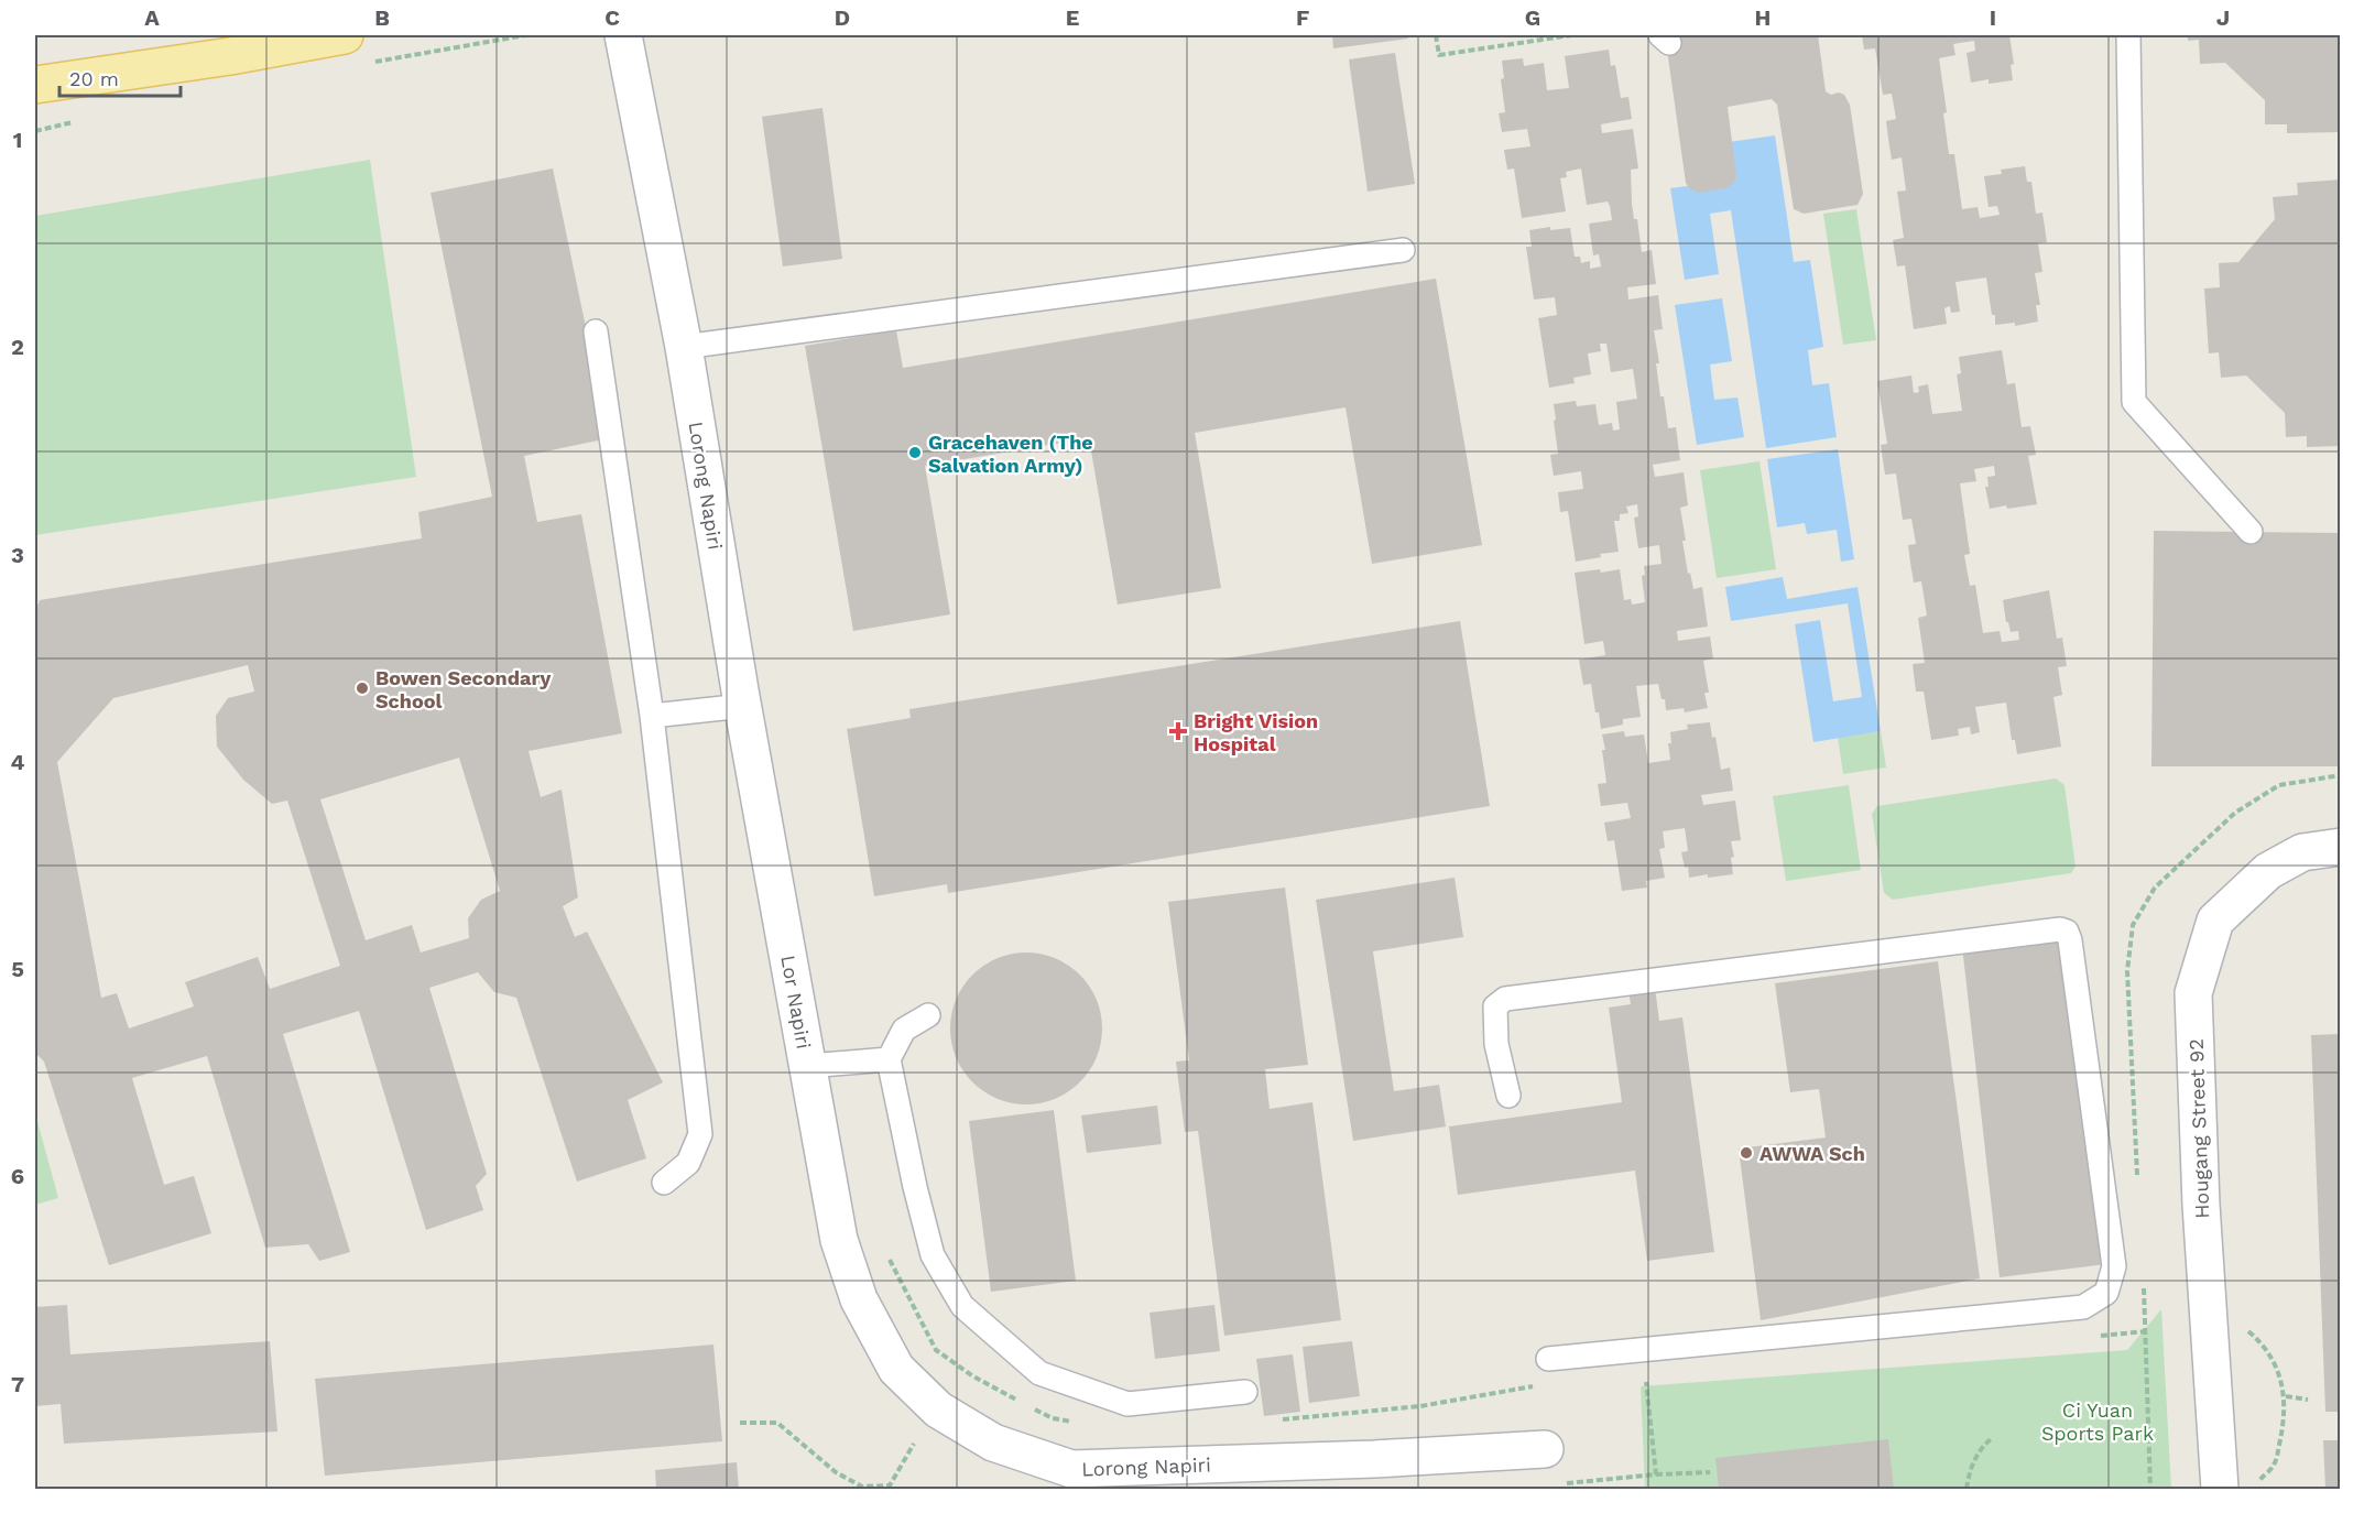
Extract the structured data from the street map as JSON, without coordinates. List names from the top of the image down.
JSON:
{
  "streets": {
    "street": ["Lorong Napiri", "Lor Napiri", "Hougang Street 92"]
  },
  "crossings": [
    ["Lorong Napiri", "Lor Napiri"]
  ],
  "parks": ["Ci Yuan Sports Park"],
  "places": {
    "other": ["Gracehaven (The Salvation Army)", "Bowen Secondary School", "AWWA Sch"],
    "health": ["Bright Vision Hospital"]
  },
  "scale_bar": "20 m",
  "grid": {
    "columns": [
      "A",
      "B",
      "C",
      "D",
      "E",
      "F",
      "G",
      "H",
      "I",
      "J"
    ],
    "rows": [
      "1",
      "2",
      "3",
      "4",
      "5",
      "6",
      "7"
    ]
  }
}
